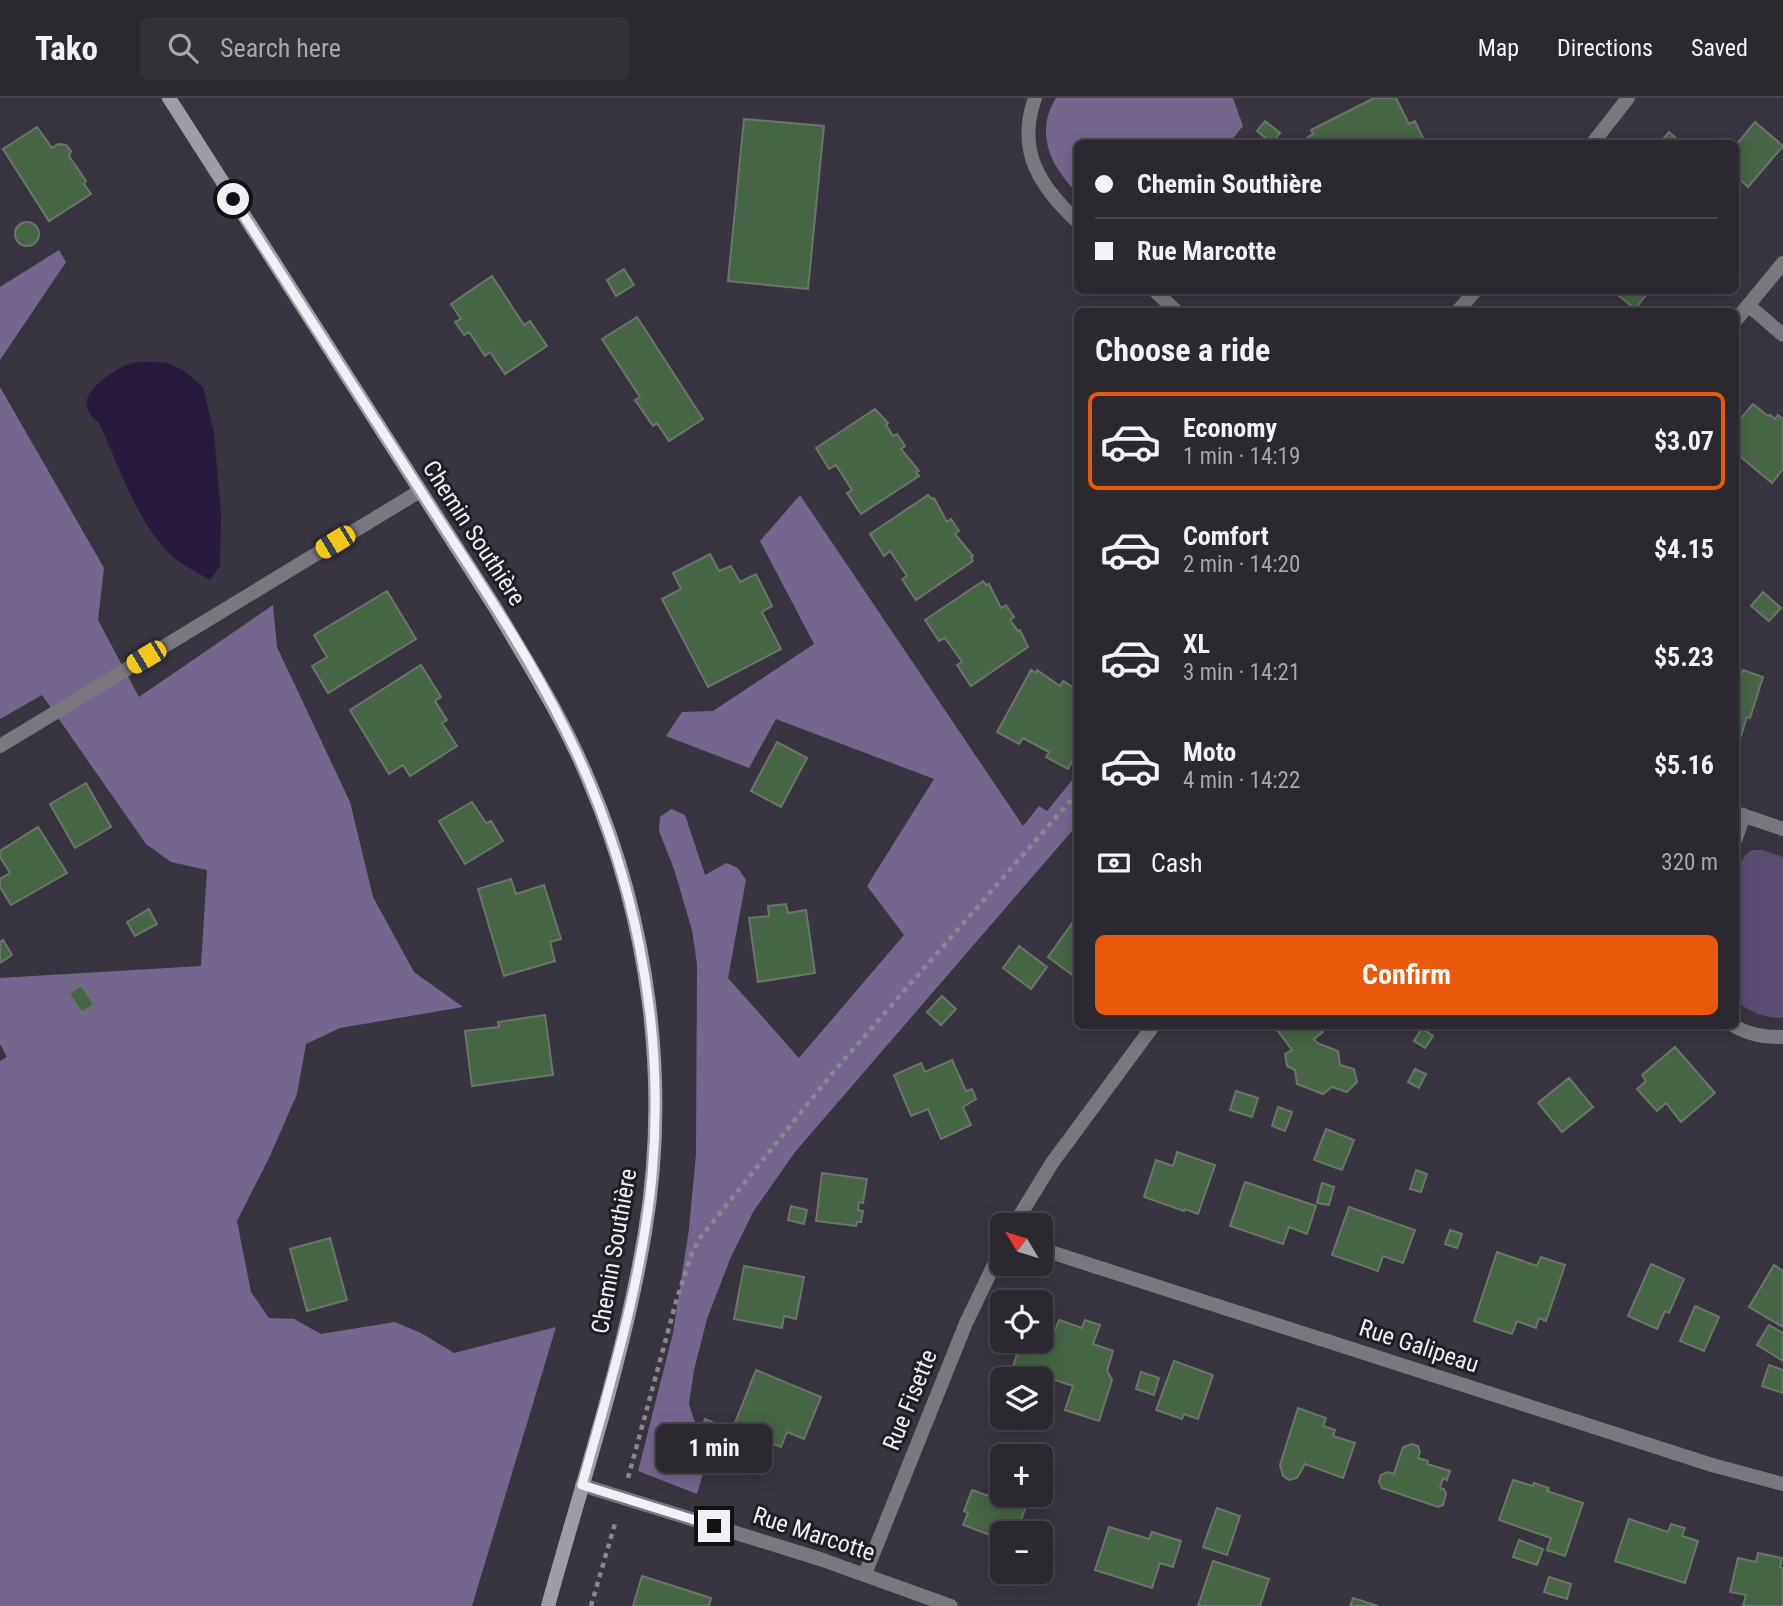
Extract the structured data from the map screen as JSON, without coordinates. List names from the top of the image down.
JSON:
{
  "streets": {
    "street": [
      "Chemin Southière",
      "Rue Galipeau",
      "Rue Fisette",
      "Rue Marcotte"
    ]
  },
  "crossings": [
    ["Chemin Southière", "Rue Marcotte"],
    ["Rue Fisette", "Rue Marcotte"]
  ],
  "north": "top left",
  "page": {
    "header": "Tako",
    "search": "Search here",
    "nav": ["Map", "Directions", "Saved"],
    "banner": ["Chemin Southière", "Rue Marcotte"],
    "heading": "Choose a ride",
    "list": [
      {
        "name": "Economy",
        "note": "1 min · 14:19",
        "value": "$3.07"
      },
      {
        "name": "Comfort",
        "note": "2 min · 14:20",
        "value": "$4.15"
      },
      {
        "name": "XL",
        "note": "3 min · 14:21",
        "value": "$5.23"
      },
      {
        "name": "Moto",
        "note": "4 min · 14:22",
        "value": "$5.16"
      }
    ],
    "pay": ["Cash", "320 m"],
    "buttons": "Confirm",
    "map_buttons": ["+", "−"],
    "bubble": "1 min"
  }
}
